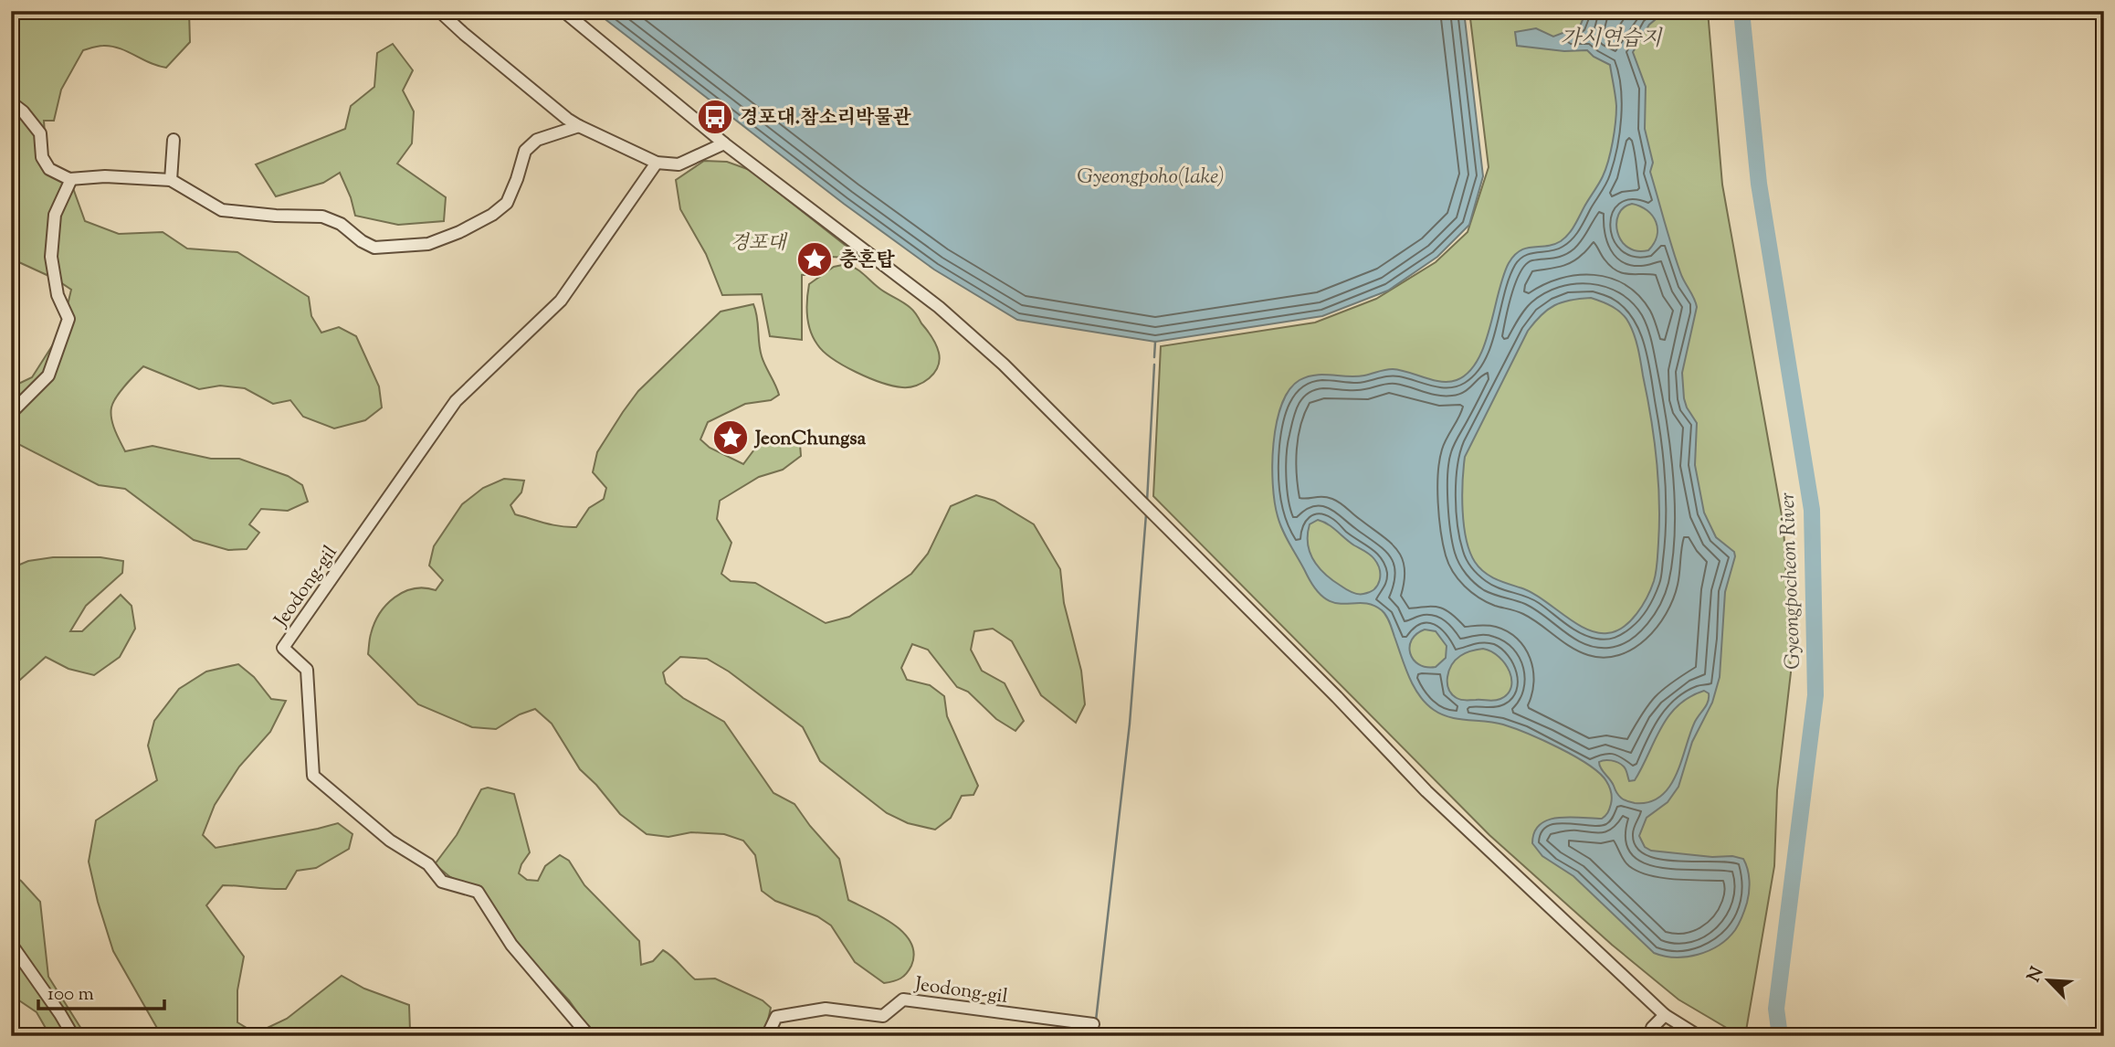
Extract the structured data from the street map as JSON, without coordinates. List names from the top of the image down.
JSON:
{
  "streets": {
    "street": ["Jeodong-gil"]
  },
  "water": ["가시연습지", "Gyeongpoho(lake)", "Gyeongpocheon River"],
  "parks": ["경포대"],
  "places": {
    "bus stop": ["경포대.참소리박물관"],
    "place": ["충혼탑", "JeonChungsa"]
  },
  "scale_bar": "100 m",
  "north": "top left"
}
